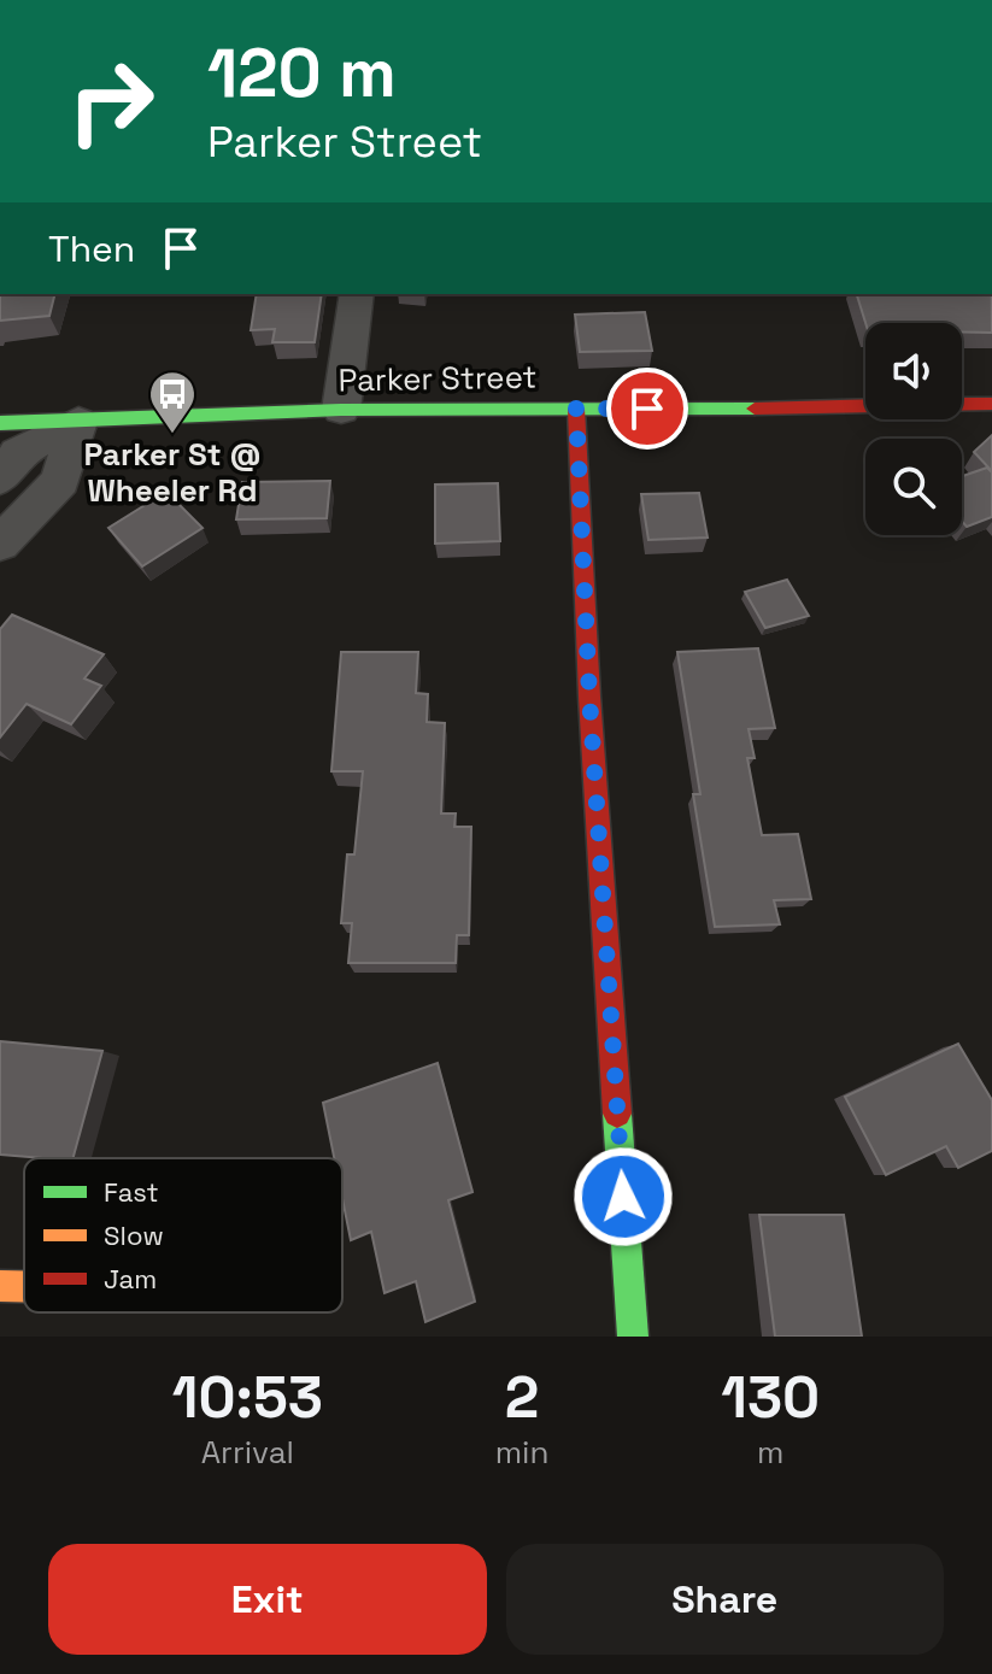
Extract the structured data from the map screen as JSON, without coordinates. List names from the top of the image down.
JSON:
{
  "streets": {
    "main road": ["Parker Street"]
  },
  "places": {
    "bus stop": ["Parker St @ Wheeler Rd"]
  },
  "legend": ["Fast", "Slow", "Jam"],
  "page": {
    "turn": ["120 m", "Parker Street"],
    "then": "Then",
    "eta": [
      "10:53",
      "Arrival",
      "2",
      "min",
      "130",
      "m"
    ],
    "buttons": ["Exit", "Share"]
  }
}
